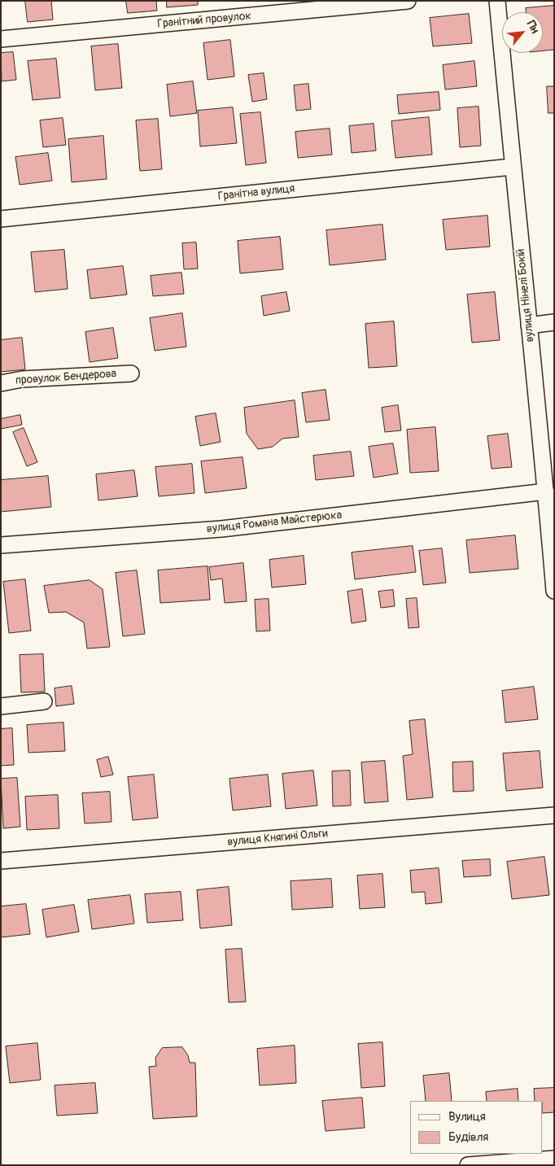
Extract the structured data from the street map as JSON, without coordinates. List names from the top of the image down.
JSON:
{
  "streets": {
    "street": [
      "Гранітний провулок",
      "Гранітна вулиця",
      "вулиця Нінелі Бокій",
      "провулок Бендерова",
      "вулиця Романа Майстерюка",
      "вулиця Княгині Ольги"
    ]
  },
  "crossings": [
    ["Гранітна вулиця", "вулиця Нінелі Бокій"],
    ["вулиця Нінелі Бокій", "вулиця Романа Майстерюка"]
  ],
  "legend": ["Вулиця", "Будівля"],
  "north": "top right"
}
